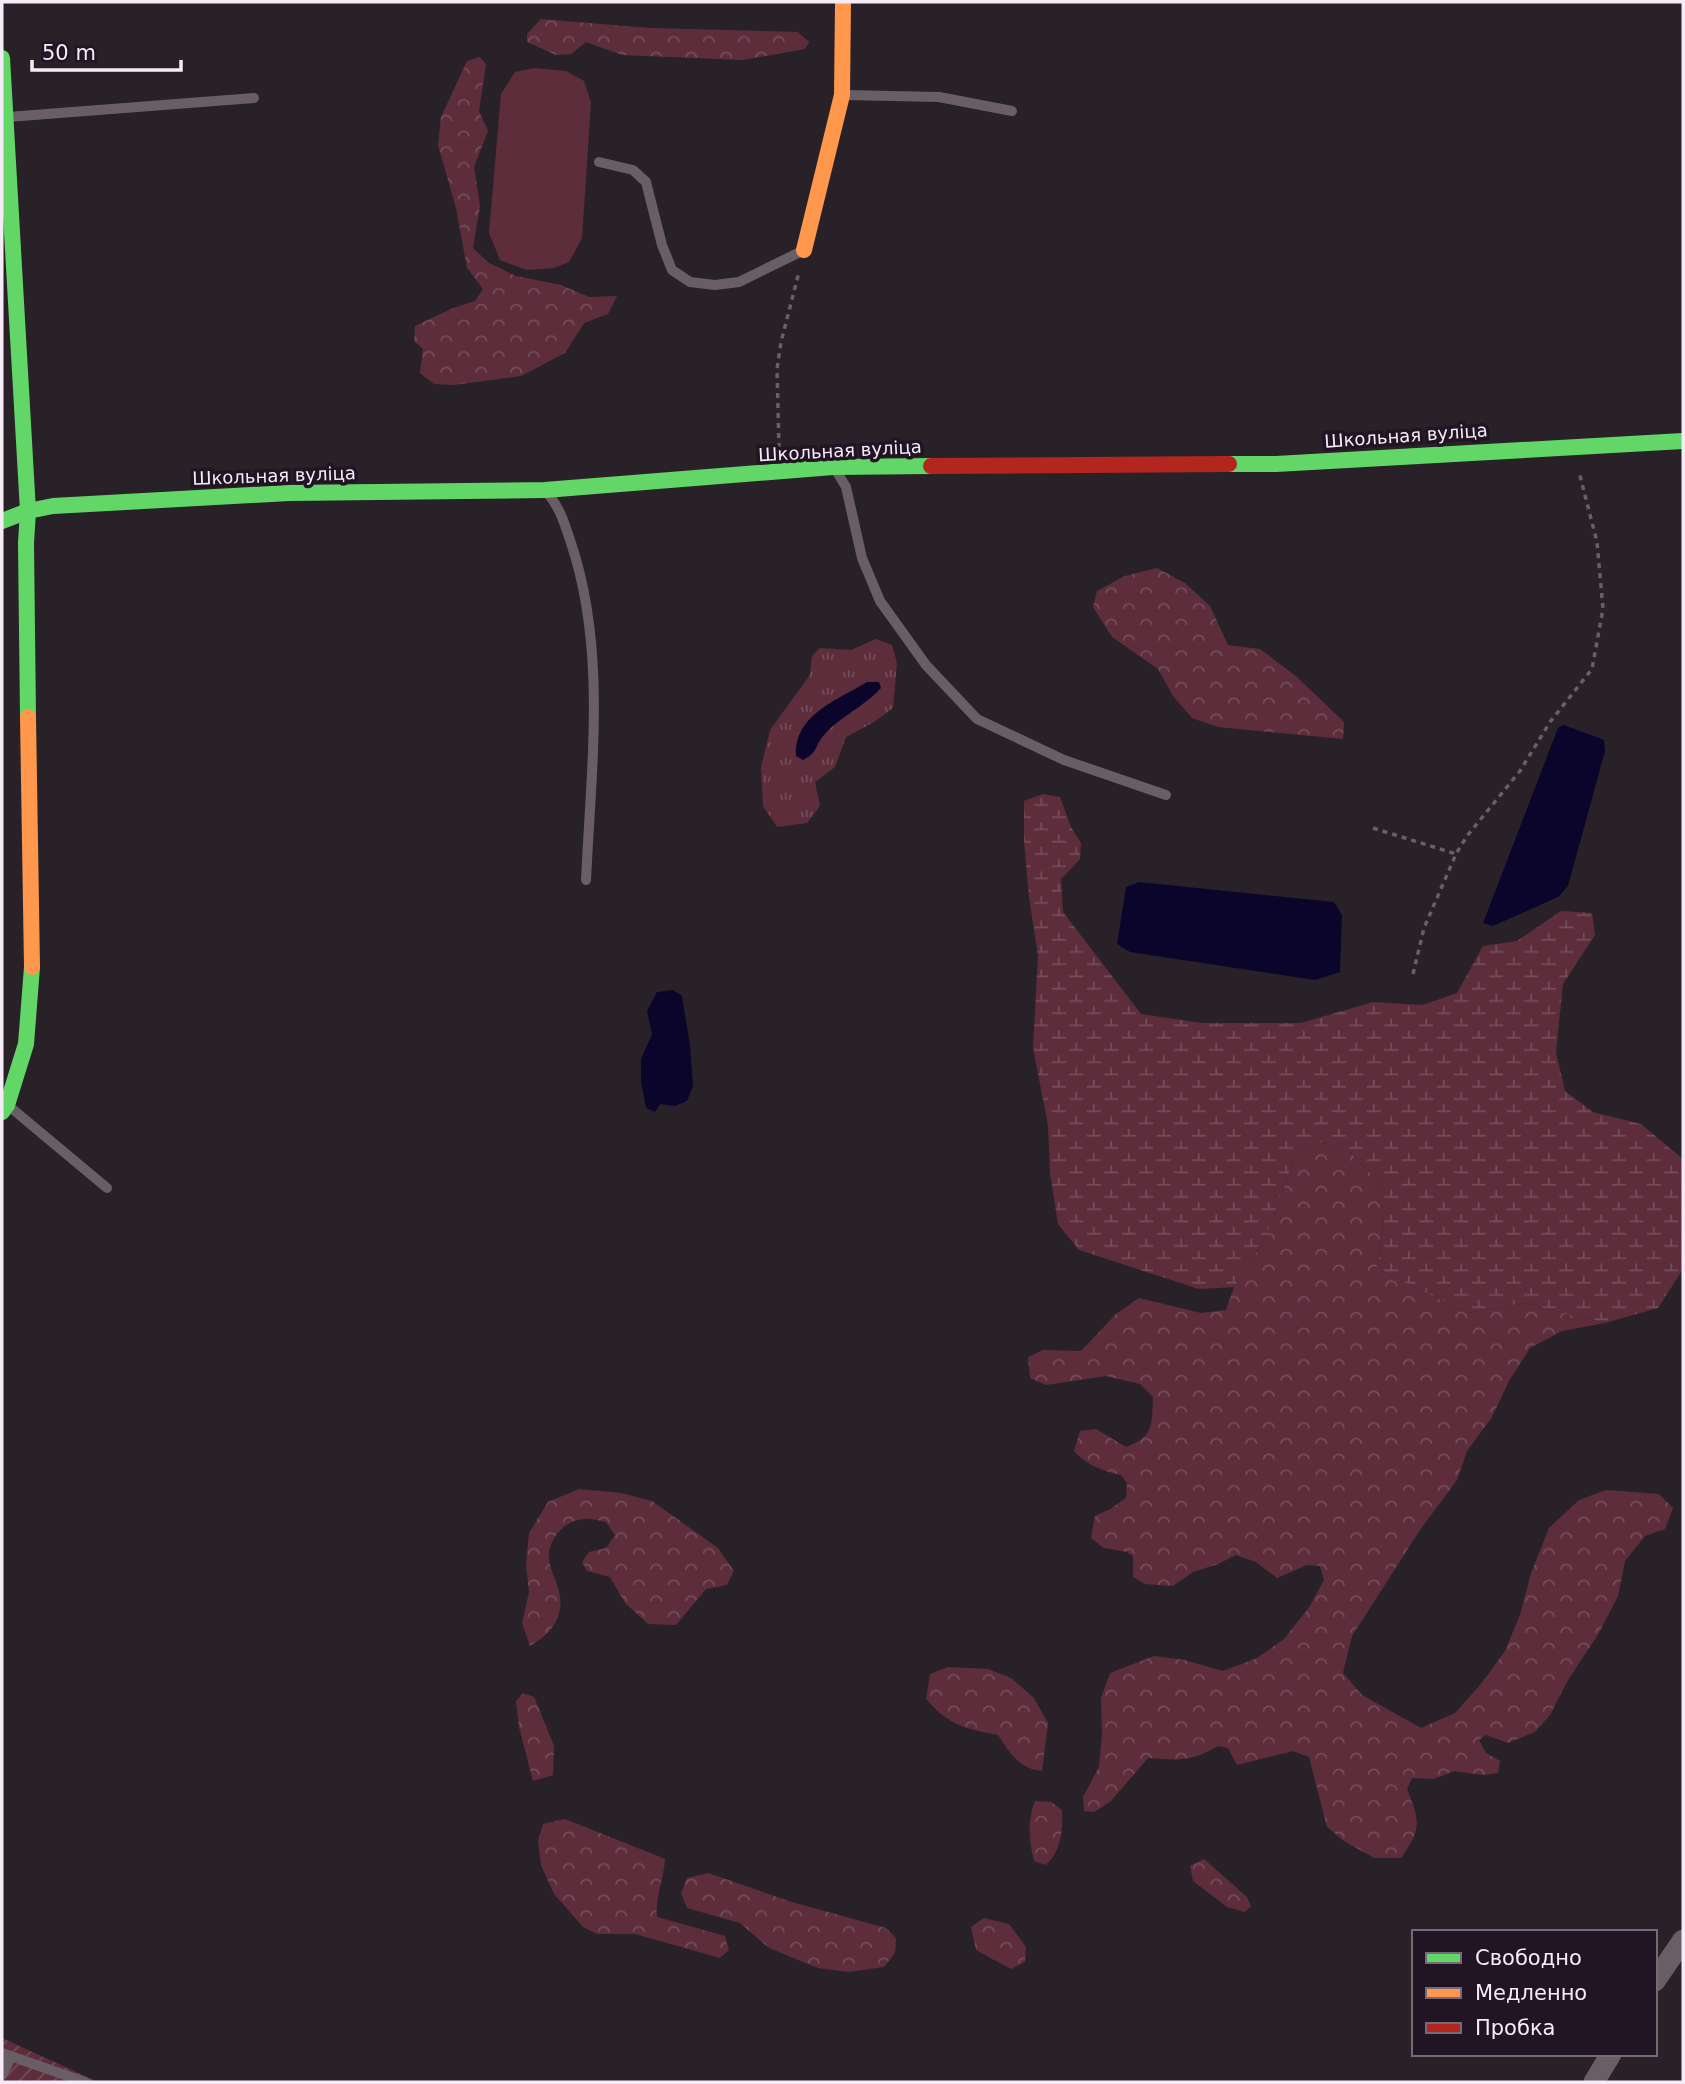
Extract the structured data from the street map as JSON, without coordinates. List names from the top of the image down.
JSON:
{
  "streets": {
    "street": ["Школьная вуліца"]
  },
  "legend": ["Свободно", "Медленно", "Пробка"],
  "scale_bar": "50 m"
}
